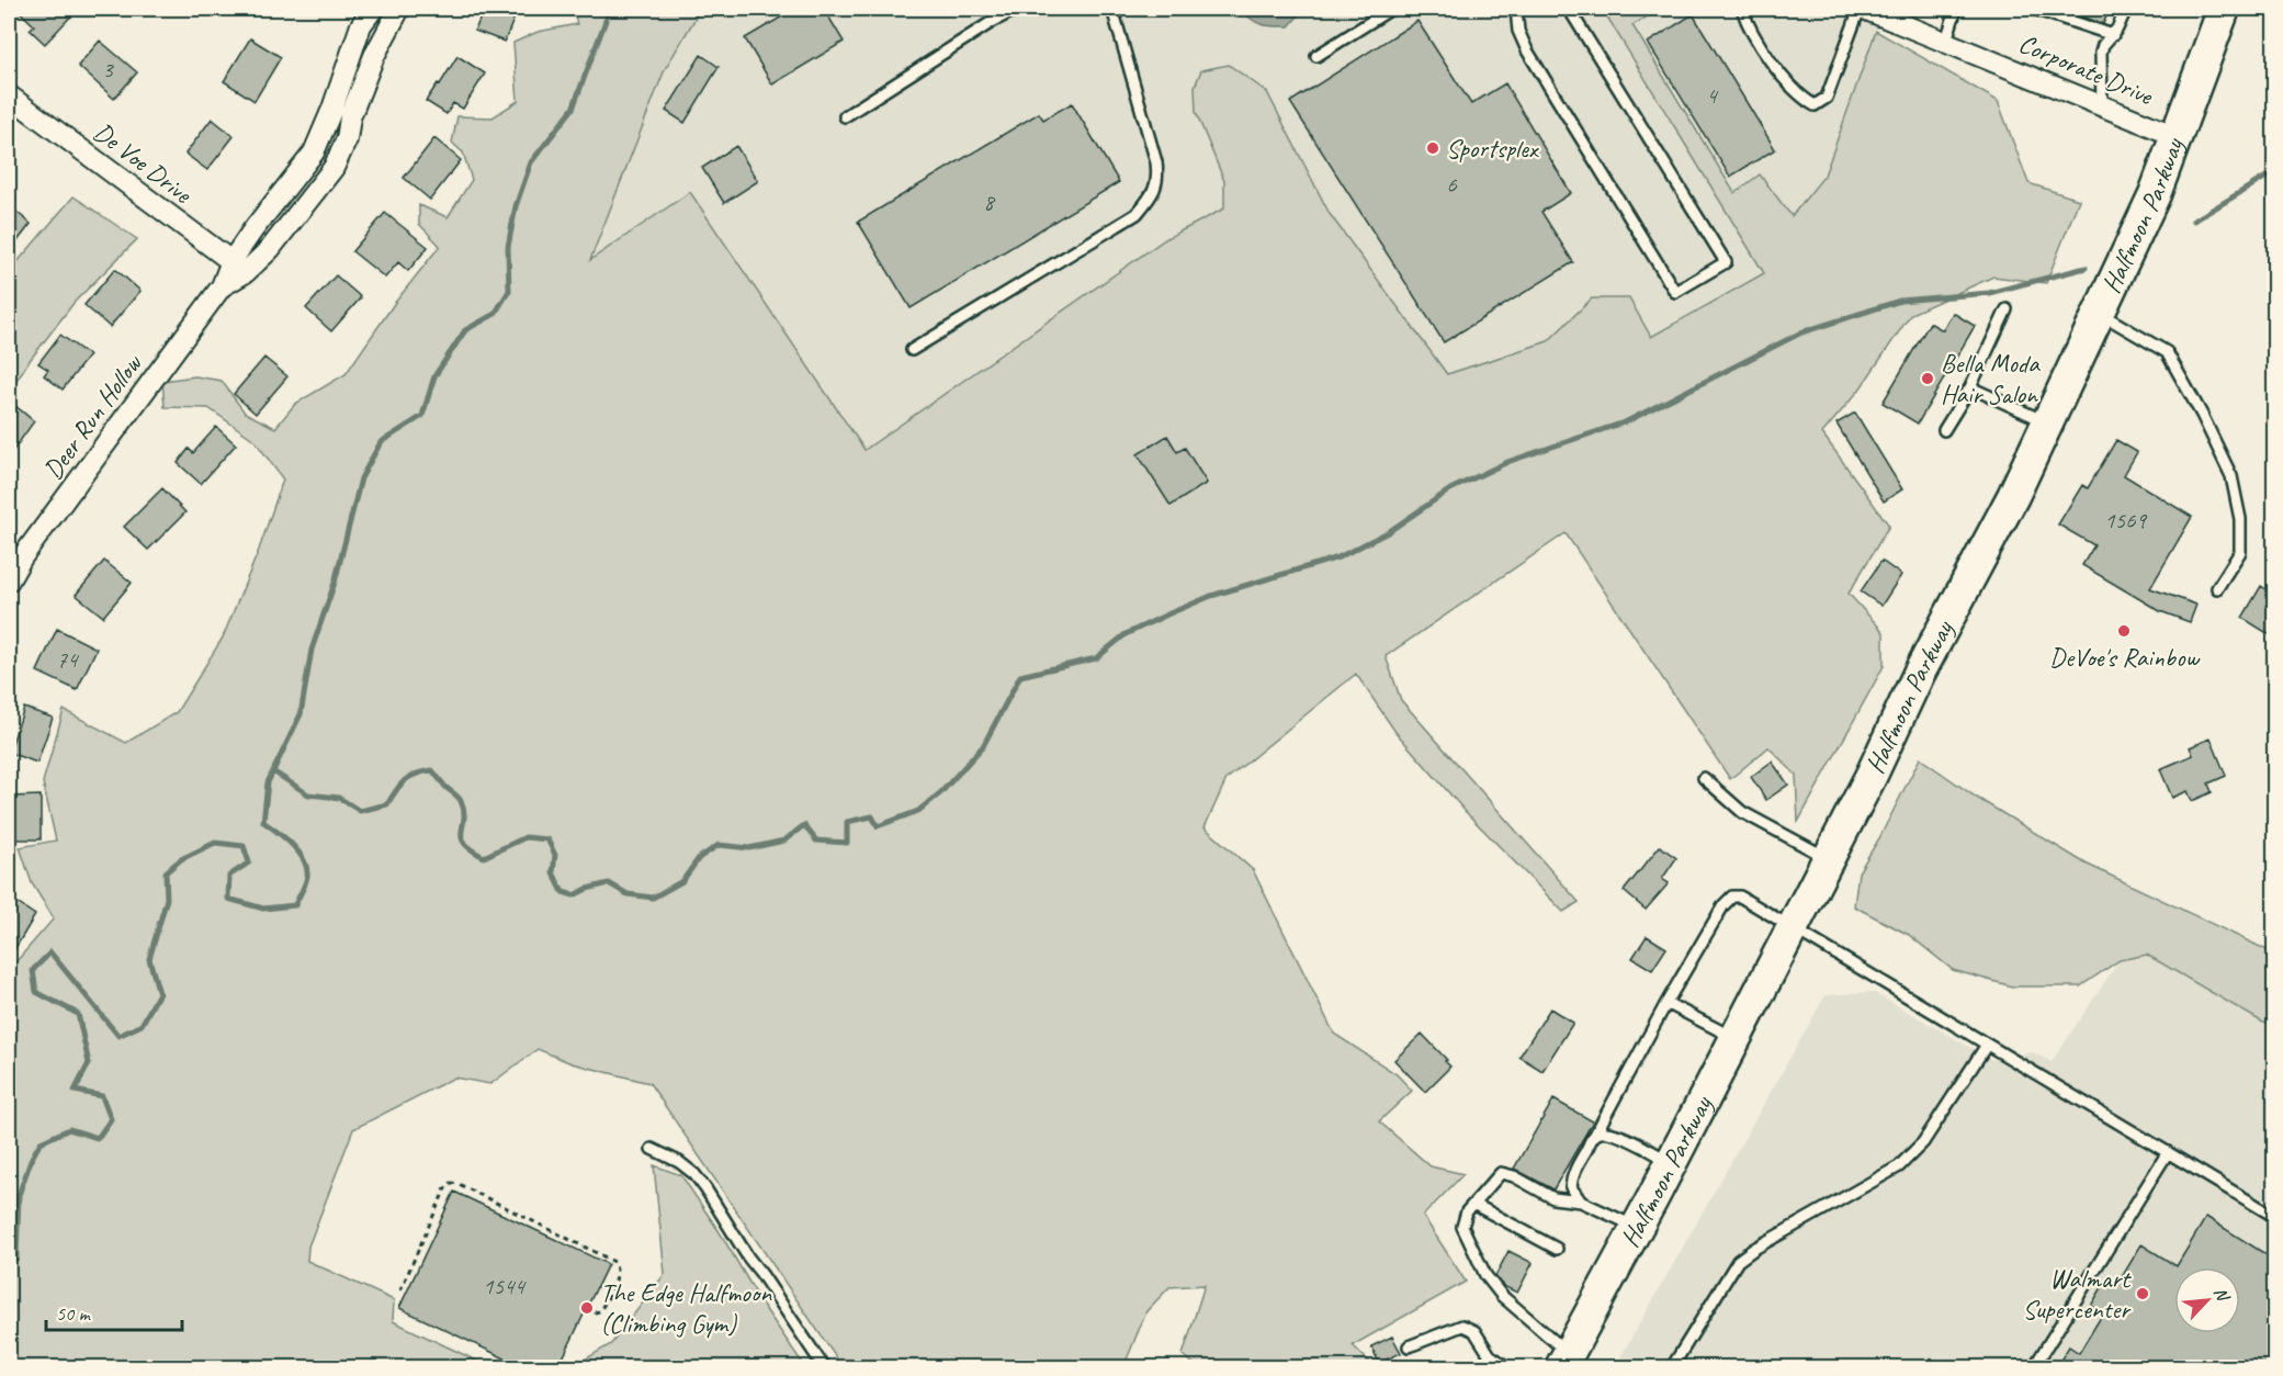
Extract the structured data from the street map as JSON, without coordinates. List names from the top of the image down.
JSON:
{
  "streets": {
    "main road": ["Halfmoon Parkway"],
    "street": ["Corporate Drive", "De Voe Drive", "Deer Run Hollow"]
  },
  "crossings": [
    ["Corporate Drive", "Halfmoon Parkway"],
    ["De Voe Drive", "Deer Run Hollow"]
  ],
  "places": [
    "Sportsplex",
    "Bella Moda Hair Salon",
    "DeVoe's Rainbow",
    "Walmart Supercenter",
    "The Edge Halfmoon (Climbing Gym)"
  ],
  "house_numbers": [
    "3",
    "4",
    "6",
    "8",
    "1569",
    "74",
    "1544"
  ],
  "scale_bar": "50 m",
  "north": "top right"
}
